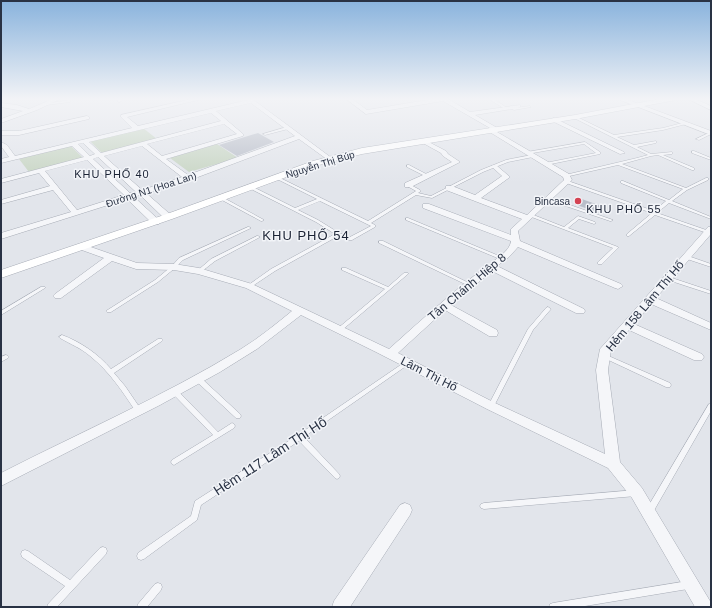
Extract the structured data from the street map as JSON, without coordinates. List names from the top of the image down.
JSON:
{
  "streets": {
    "street": [
      "Nguyễn Thị Búp",
      "Đường N1 (Hoa Lan)",
      "Tân Chánh Hiệp 8",
      "Hẻm 158 Lâm Thị Hố",
      "Lâm Thị Hố"
    ],
    "lane": ["Hẻm 117 Lâm Thị Hố"]
  },
  "crossings": [
    ["Nguyễn Thị Búp", "Lâm Thị Hố"],
    ["Tân Chánh Hiệp 8", "Lâm Thị Hố"],
    ["Hẻm 158 Lâm Thị Hố", "Lâm Thị Hố"],
    ["Lâm Thị Hố", "Hẻm 117 Lâm Thị Hố"]
  ],
  "districts": ["KHU PHỐ 40", "KHU PHỐ 55", "KHU PHỐ 54"],
  "places": ["Bincasa"]
}
